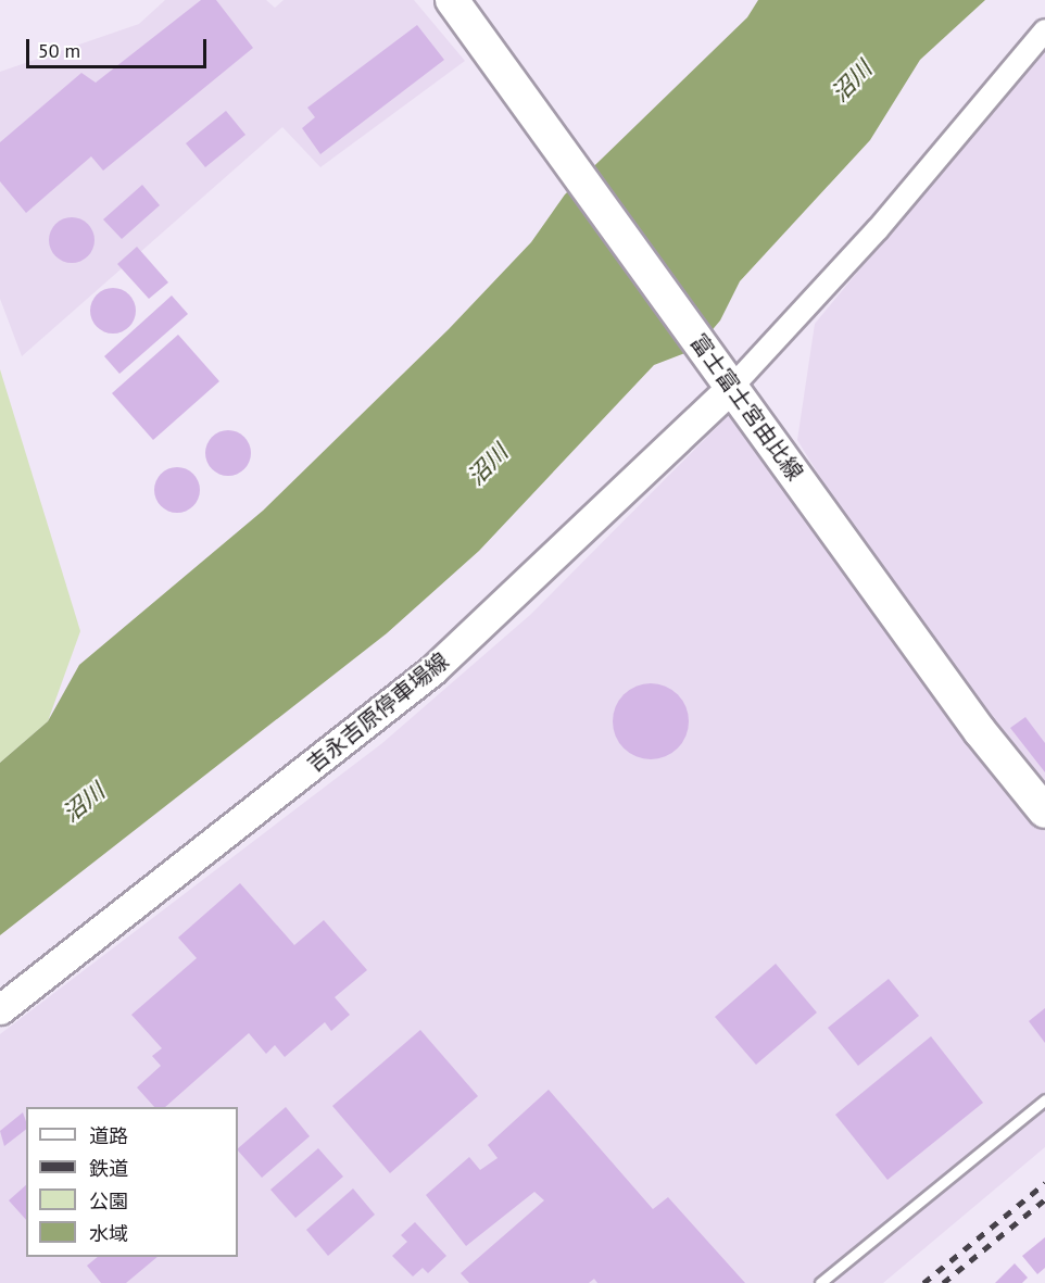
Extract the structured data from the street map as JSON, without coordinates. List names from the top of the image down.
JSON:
{
  "streets": {
    "main road": ["富士富士宮由比線", "吉永吉原停車場線"]
  },
  "crossings": [
    ["富士富士宮由比線", "吉永吉原停車場線"]
  ],
  "water": ["沼川"],
  "legend": [
    "道路",
    "鉄道",
    "公園",
    "水域"
  ],
  "scale_bar": "50 m"
}
